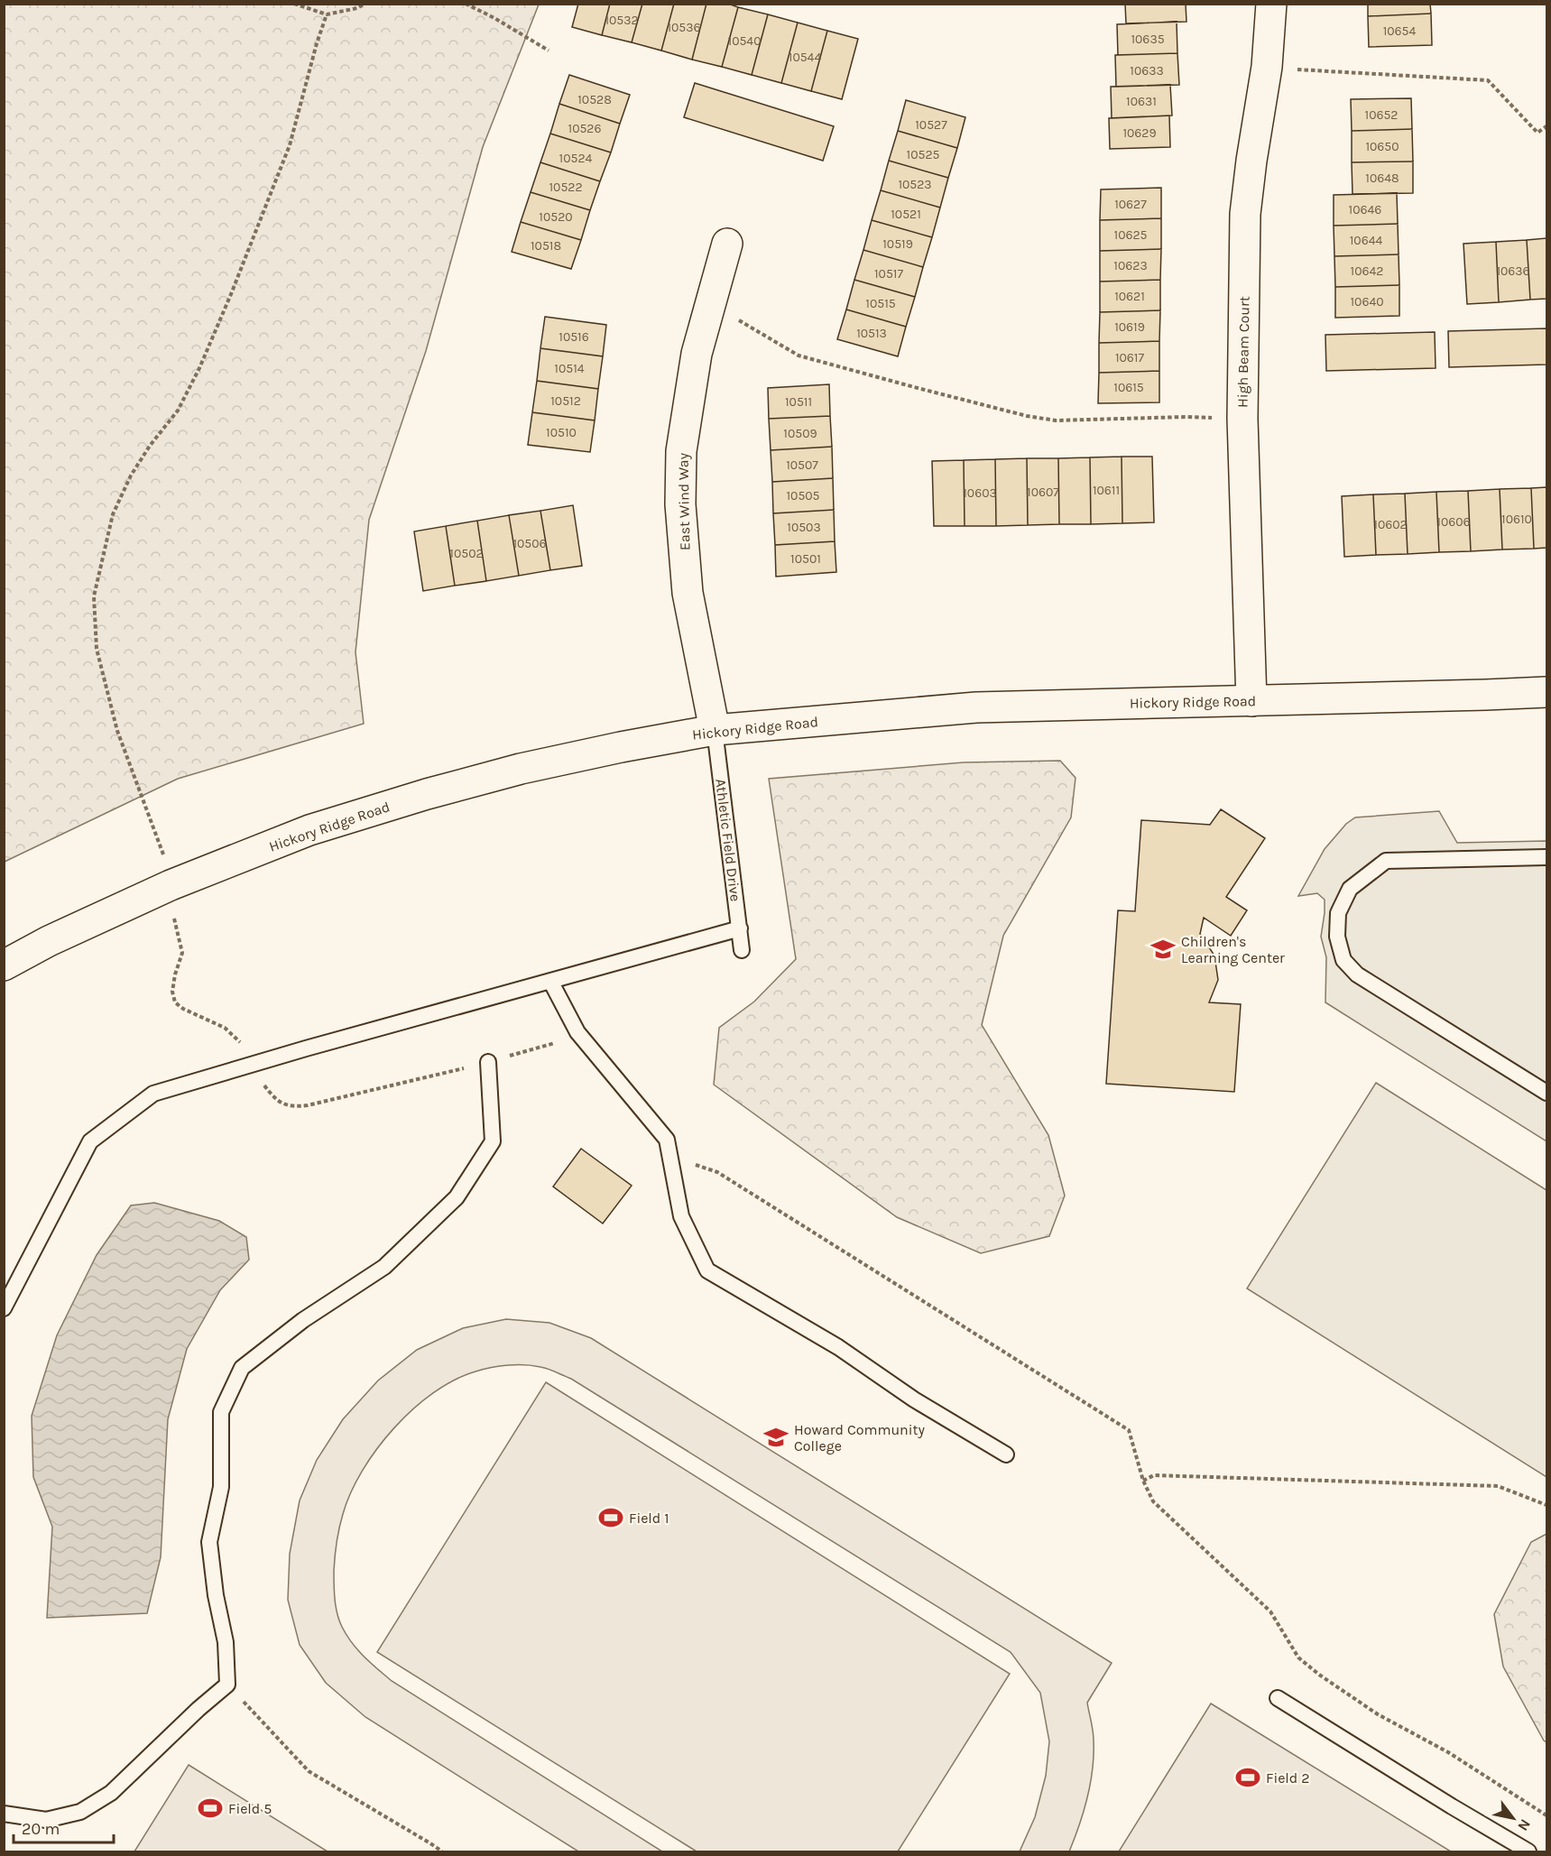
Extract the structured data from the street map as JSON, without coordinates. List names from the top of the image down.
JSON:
{
  "streets": {
    "street": ["High Beam Court", "East Wind Way", "Hickory Ridge Road"],
    "lane": ["Athletic Field Drive"]
  },
  "crossings": [
    ["High Beam Court", "Hickory Ridge Road"],
    ["East Wind Way", "Hickory Ridge Road"],
    ["East Wind Way", "Athletic Field Drive"],
    ["Hickory Ridge Road", "Athletic Field Drive"]
  ],
  "places": {
    "school or university": ["Children's Learning Center", "Howard Community College"],
    "sports": ["Field 1", "Field 2", "Field 5"]
  },
  "house_numbers": [
    "10532",
    "10536",
    "10654",
    "10635",
    "10540",
    "10544",
    "10633",
    "10528",
    "10631",
    "10652",
    "10527",
    "10526",
    "10629",
    "10650",
    "10525",
    "10524",
    "10648",
    "10523",
    "10522",
    "10627",
    "10646",
    "10521",
    "10520",
    "10625",
    "10644",
    "10519",
    "10518",
    "10623",
    "10642",
    "10636",
    "10517",
    "10621",
    "10640",
    "10515",
    "10619",
    "10513",
    "10516",
    "10617",
    "10514",
    "10615",
    "10512",
    "10511",
    "10510",
    "10509",
    "10507",
    "10611",
    "10607",
    "10603",
    "10505",
    "10610",
    "10606",
    "10602",
    "10503",
    "10506",
    "10502",
    "10501"
  ],
  "scale_bar": "20 m",
  "north": "bottom right"
}
